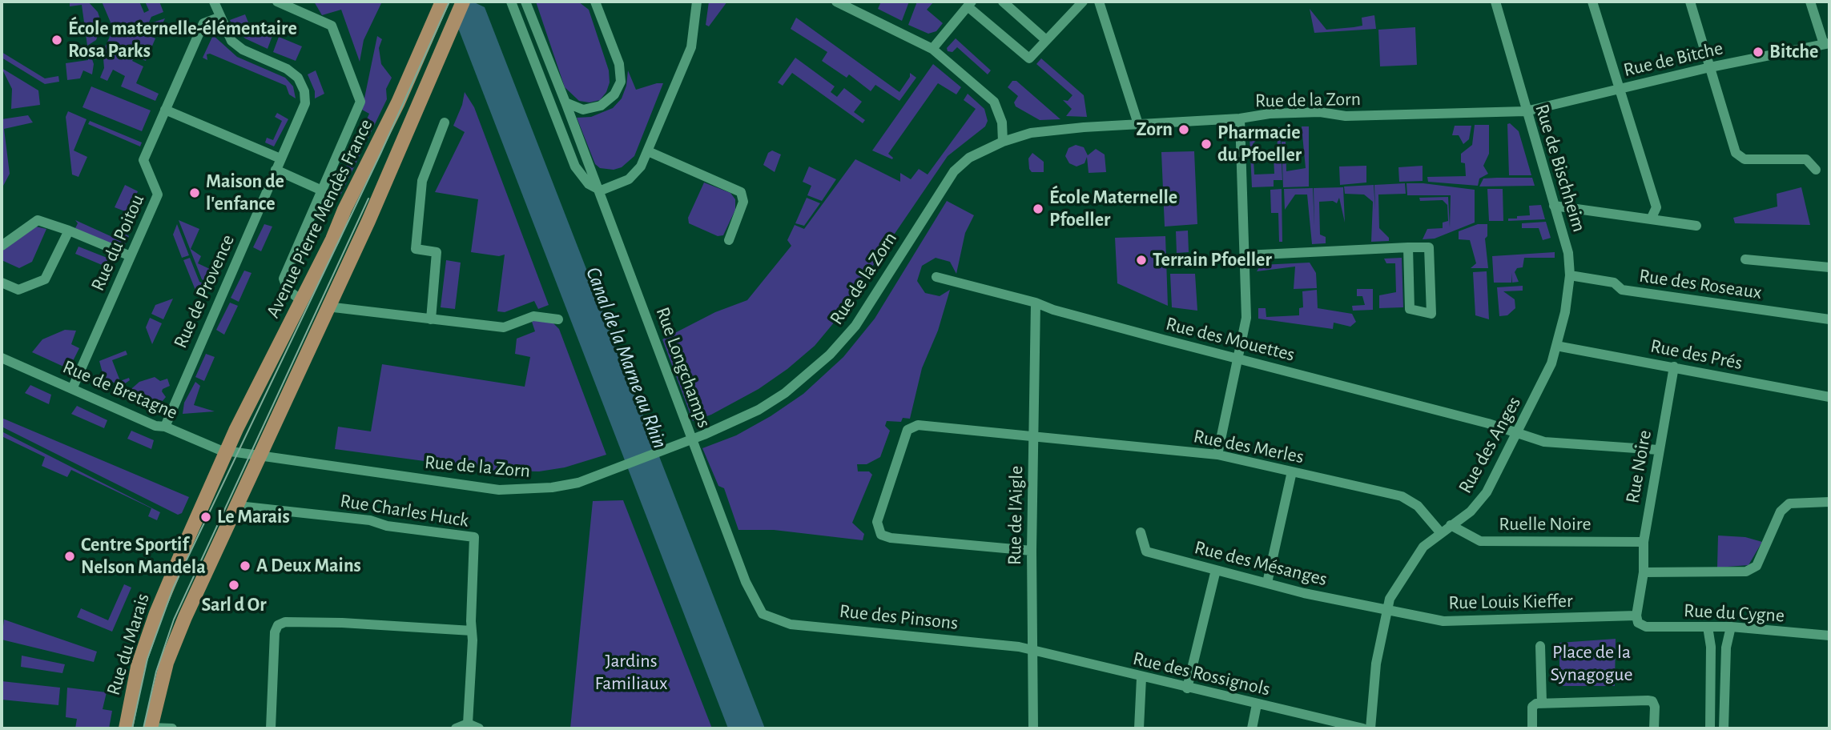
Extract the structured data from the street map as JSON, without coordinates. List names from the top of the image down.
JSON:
{
  "streets": {
    "main road": ["Avenue Pierre Mendès France", "Rue du Marais"],
    "street": [
      "Rue de Bitche",
      "Rue de la Zorn",
      "Rue de Bischheim",
      "Rue du Poitou",
      "Rue des Roseaux",
      "Rue de Provence",
      "Rue des Mouettes",
      "Rue des Prés",
      "Rue Longchamps",
      "Rue de Bretagne",
      "Rue des Anges",
      "Rue des Merles",
      "Rue Noire",
      "Rue Charles Huck",
      "Rue de l'Aigle",
      "Ruelle Noire",
      "Rue des Mésanges",
      "Rue Louis Kieffer",
      "Rue du Cygne",
      "Rue des Pinsons",
      "Rue des Rossignols"
    ]
  },
  "crossings": [
    ["Rue de Bitche", "Rue de la Zorn"],
    ["Rue de Bitche", "Rue de Bischheim"],
    ["Rue de la Zorn", "Rue de Bischheim"],
    ["Rue de la Zorn", "Avenue Pierre Mendès France"],
    ["Rue de la Zorn", "Rue de Bretagne"],
    ["Rue de la Zorn", "Rue du Marais"],
    ["Rue de Bischheim", "Rue des Roseaux"],
    ["Rue de Bischheim", "Rue des Prés"],
    ["Rue de Bischheim", "Rue des Anges"],
    ["Avenue Pierre Mendès France", "Rue de Bretagne"],
    ["Avenue Pierre Mendès France", "Rue du Marais"],
    ["Rue du Poitou", "Rue de Provence"],
    ["Rue du Poitou", "Rue de Bretagne"],
    ["Rue de Provence", "Rue de Bretagne"],
    ["Rue des Mouettes", "Rue des Anges"],
    ["Rue des Mouettes", "Rue Noire"],
    ["Rue des Mouettes", "Rue de l'Aigle"],
    ["Rue des Prés", "Rue des Anges"],
    ["Rue des Prés", "Rue Noire"],
    ["Rue Longchamps", "Rue des Pinsons"],
    ["Rue de Bretagne", "Rue du Marais"],
    ["Rue des Anges", "Rue des Merles"],
    ["Rue des Anges", "Ruelle Noire"],
    ["Rue des Anges", "Rue des Mésanges"],
    ["Rue des Anges", "Rue Louis Kieffer"],
    ["Rue des Merles", "Rue de l'Aigle"],
    ["Rue Noire", "Ruelle Noire"],
    ["Rue Noire", "Rue Louis Kieffer"],
    ["Rue Noire", "Rue du Cygne"],
    ["Rue de l'Aigle", "Rue des Pinsons"],
    ["Rue de l'Aigle", "Rue des Rossignols"],
    ["Rue des Mésanges", "Rue Louis Kieffer"],
    ["Rue Louis Kieffer", "Rue du Cygne"],
    ["Rue des Pinsons", "Rue des Rossignols"]
  ],
  "water": ["Canal de la Marne au Rhin"],
  "parks": ["Place de la Synagogue", "Jardins Familiaux"],
  "places": [
    "École maternelle-élémentaire Rosa Parks",
    "Bitche",
    "Zorn",
    "Pharmacie du Pfoeller",
    "Maison de l'enfance",
    "École Maternelle Pfoeller",
    "Terrain Pfoeller",
    "Le Marais",
    "Centre Sportif Nelson Mandela",
    "A Deux Mains",
    "Sarl d Or"
  ]
}
